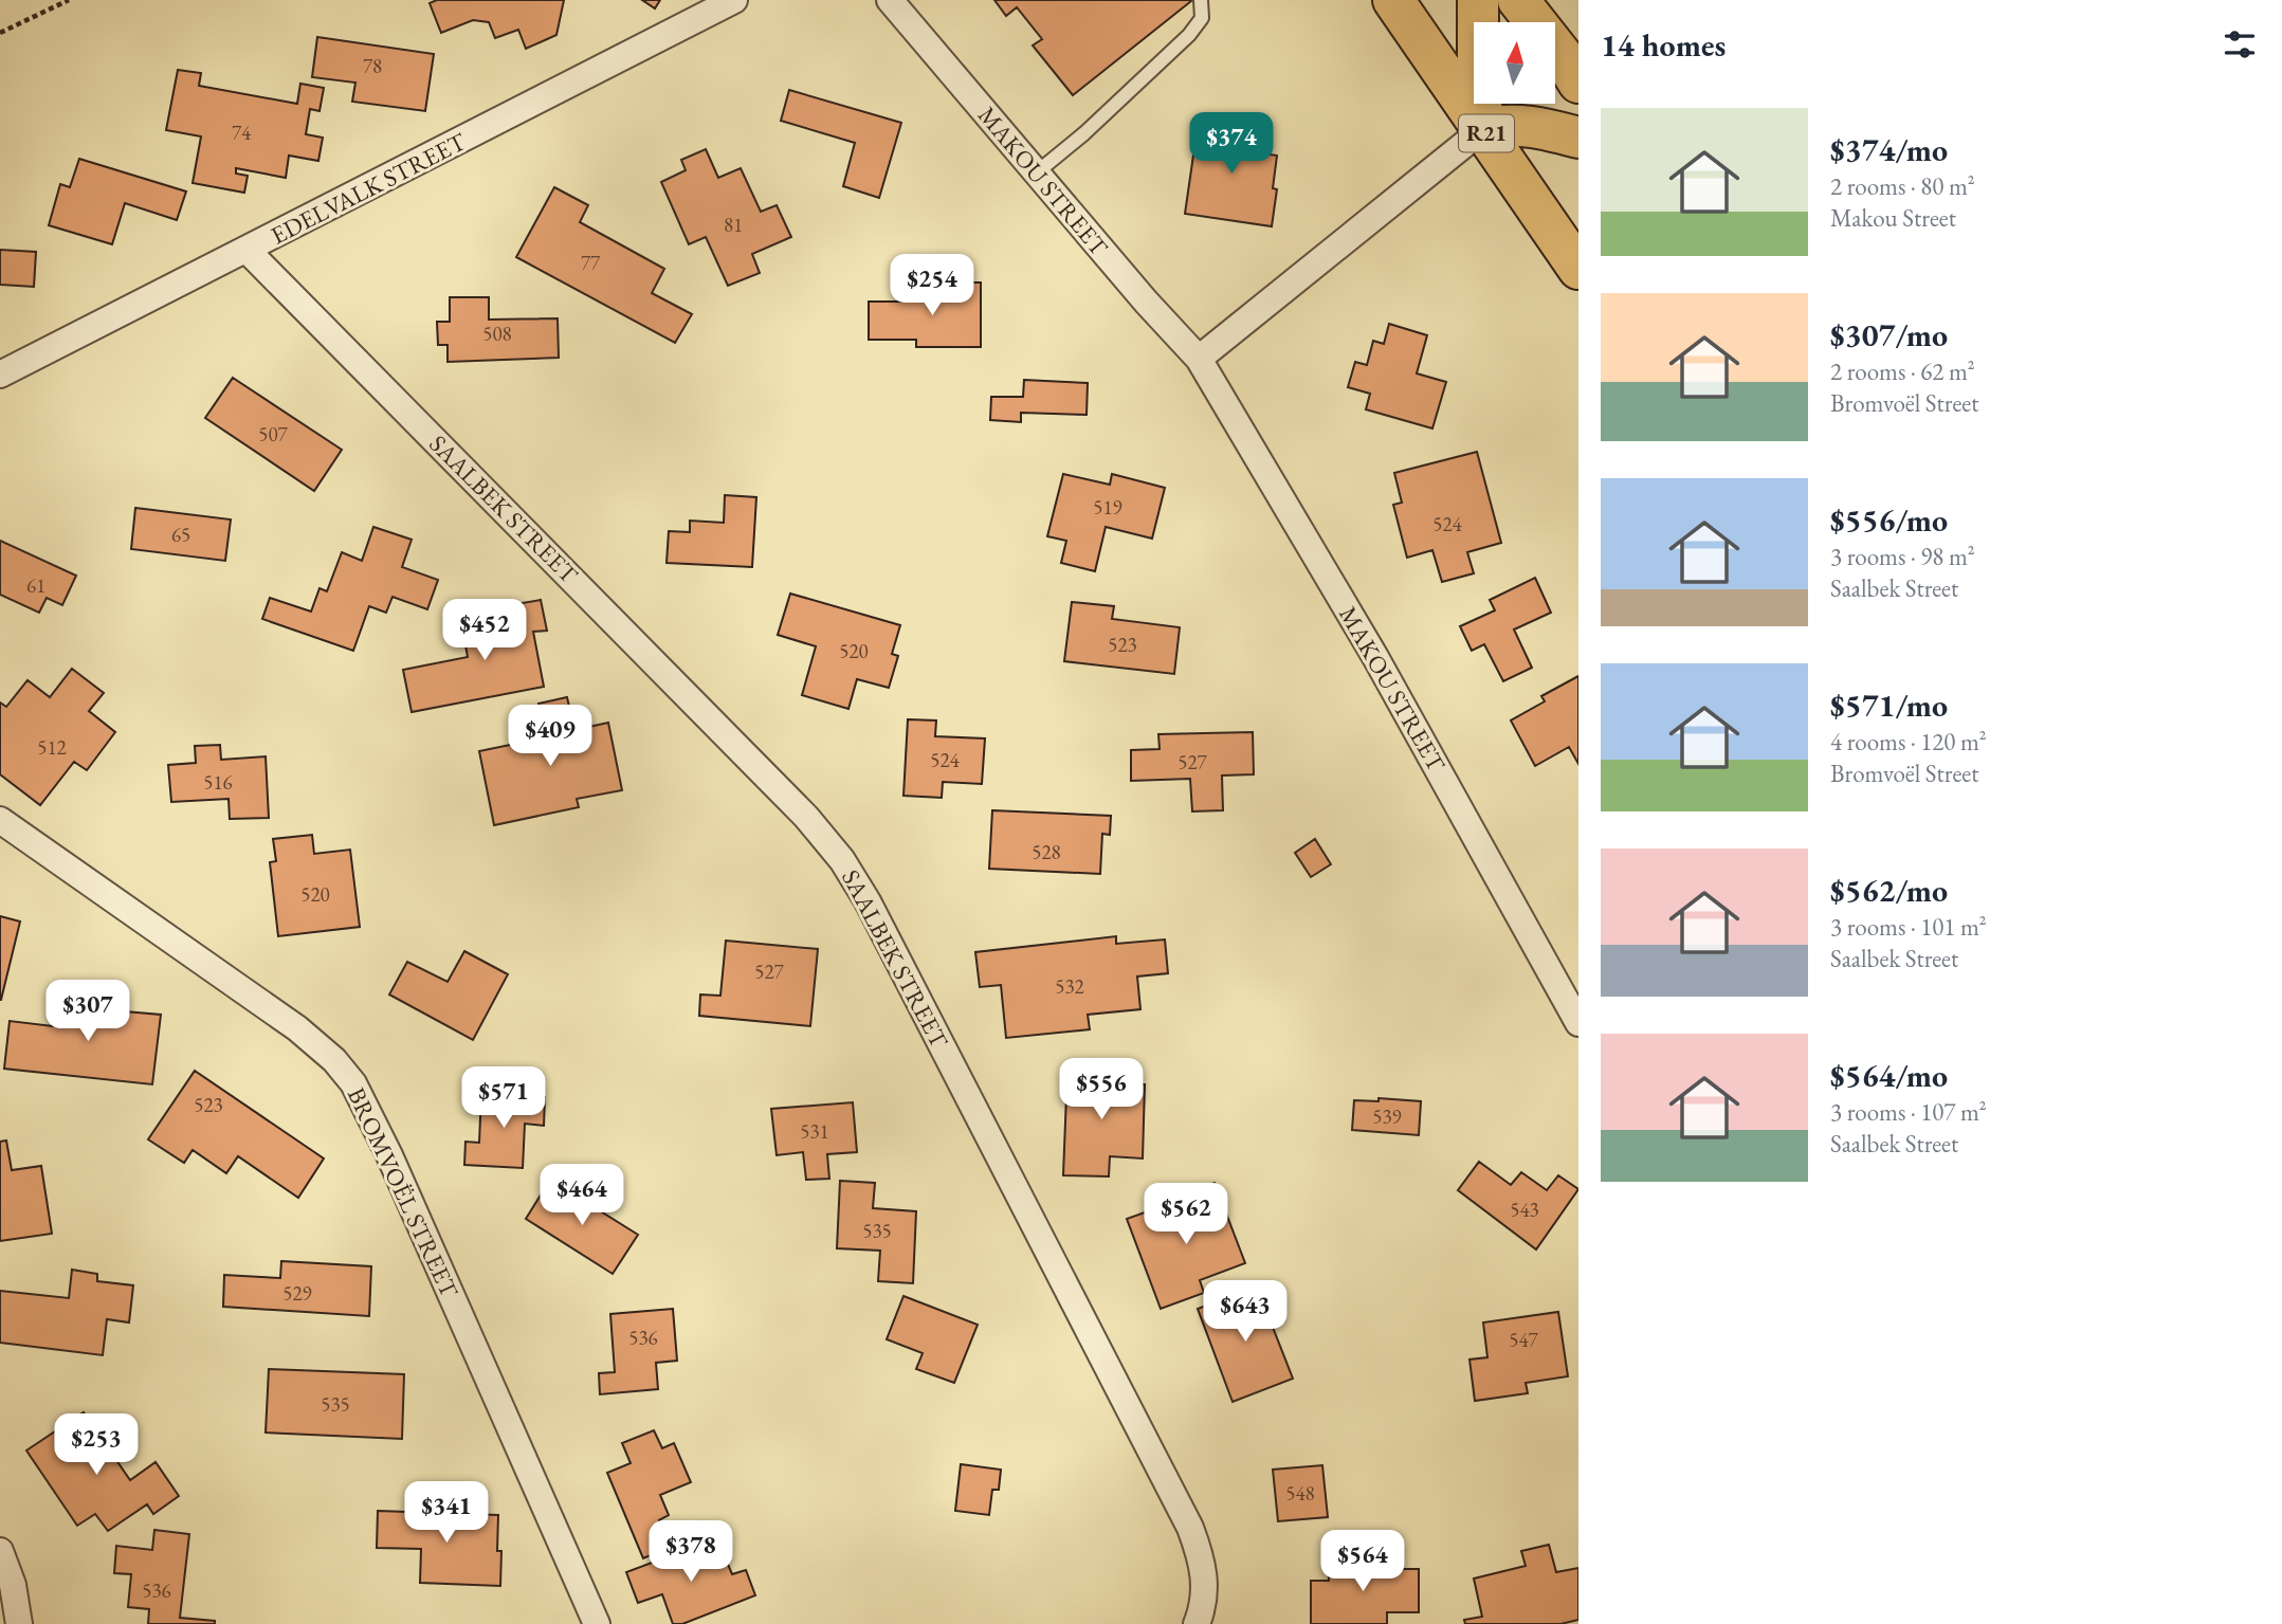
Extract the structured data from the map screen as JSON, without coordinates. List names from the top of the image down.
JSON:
{
  "streets": {
    "highway": ["R21"],
    "street": [
      "MAKOU STREET",
      "EDELVALK STREET",
      "SAALBEK STREET",
      "BROMVOËL STREET"
    ]
  },
  "crossings": [
    ["EDELVALK STREET", "SAALBEK STREET"]
  ],
  "house_numbers": [
    "78",
    "74",
    "81",
    "77",
    "508",
    "507",
    "519",
    "524",
    "65",
    "61",
    "523",
    "520",
    "512",
    "524",
    "527",
    "516",
    "528",
    "520",
    "527",
    "532",
    "523",
    "539",
    "531",
    "543",
    "535",
    "529",
    "536",
    "547",
    "535",
    "548",
    "536"
  ],
  "north": "top",
  "page": {
    "heading": "14 homes",
    "list": [
      {
        "name": "$374/mo",
        "note": "2 rooms · 80 m² · Makou Street"
      },
      {
        "name": "$307/mo",
        "note": "2 rooms · 62 m² · Bromvoël Street"
      },
      {
        "name": "$556/mo",
        "note": "3 rooms · 98 m² · Saalbek Street"
      },
      {
        "name": "$571/mo",
        "note": "4 rooms · 120 m² · Bromvoël Street"
      },
      {
        "name": "$562/mo",
        "note": "3 rooms · 101 m² · Saalbek Street"
      },
      {
        "name": "$564/mo",
        "note": "3 rooms · 107 m² · Saalbek Street"
      }
    ],
    "price": [
      "$374",
      "$254",
      "$452",
      "$409",
      "$307",
      "$556",
      "$571",
      "$464",
      "$562",
      "$643",
      "$253",
      "$341",
      "$378",
      "$564"
    ]
  }
}
